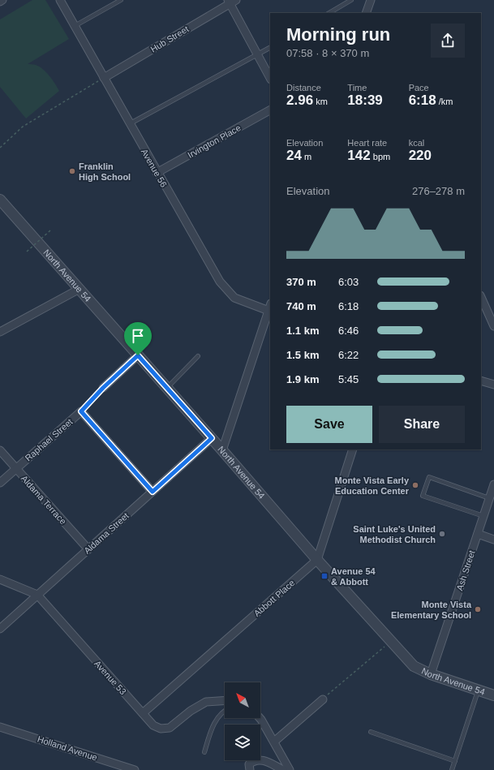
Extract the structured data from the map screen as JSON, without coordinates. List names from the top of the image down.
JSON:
{
  "streets": {
    "street": [
      "Hub Street",
      "Irvington Place",
      "Avenue 56",
      "North Avenue 54",
      "Raphael Street",
      "Aldama Terrace",
      "Aldama Street",
      "Ash Street",
      "Abbott Place",
      "Avenue 53",
      "Holland Avenue"
    ]
  },
  "crossings": [
    ["Hub Street", "Avenue 56"],
    ["Irvington Place", "Avenue 56"],
    ["North Avenue 54", "Aldama Street"],
    ["North Avenue 54", "Ash Street"],
    ["North Avenue 54", "Abbott Place"],
    ["Raphael Street", "Aldama Terrace"],
    ["Aldama Terrace", "Aldama Street"],
    ["Aldama Street", "Avenue 53"],
    ["Abbott Place", "Avenue 53"]
  ],
  "places": {
    "other": [
      "Franklin High School",
      "Monte Vista Early Education Center",
      "Saint Luke's United Methodist Church",
      "Monte Vista Elementary School"
    ],
    "transit": ["Avenue 54 & Abbott"]
  },
  "north": "top left",
  "page": {
    "heading": ["Morning run", "07:58 · 8 × 370 m"],
    "stats": [
      ["Distance", "2.96 km"],
      ["Time", "18:39"],
      ["Pace", "6:18 /km"],
      ["Elevation", "24 m"],
      ["Heart rate", "142 bpm"],
      ["kcal", "220"]
    ],
    "chart": ["Elevation", "276–278 m"],
    "list": [
      {
        "name": "370 m",
        "note": "6:03"
      },
      {
        "name": "740 m",
        "note": "6:18"
      },
      {
        "name": "1.1 km",
        "note": "6:46"
      },
      {
        "name": "1.5 km",
        "note": "6:22"
      },
      {
        "name": "1.9 km",
        "note": "5:45"
      }
    ],
    "buttons": ["Save", "Share"]
  }
}
